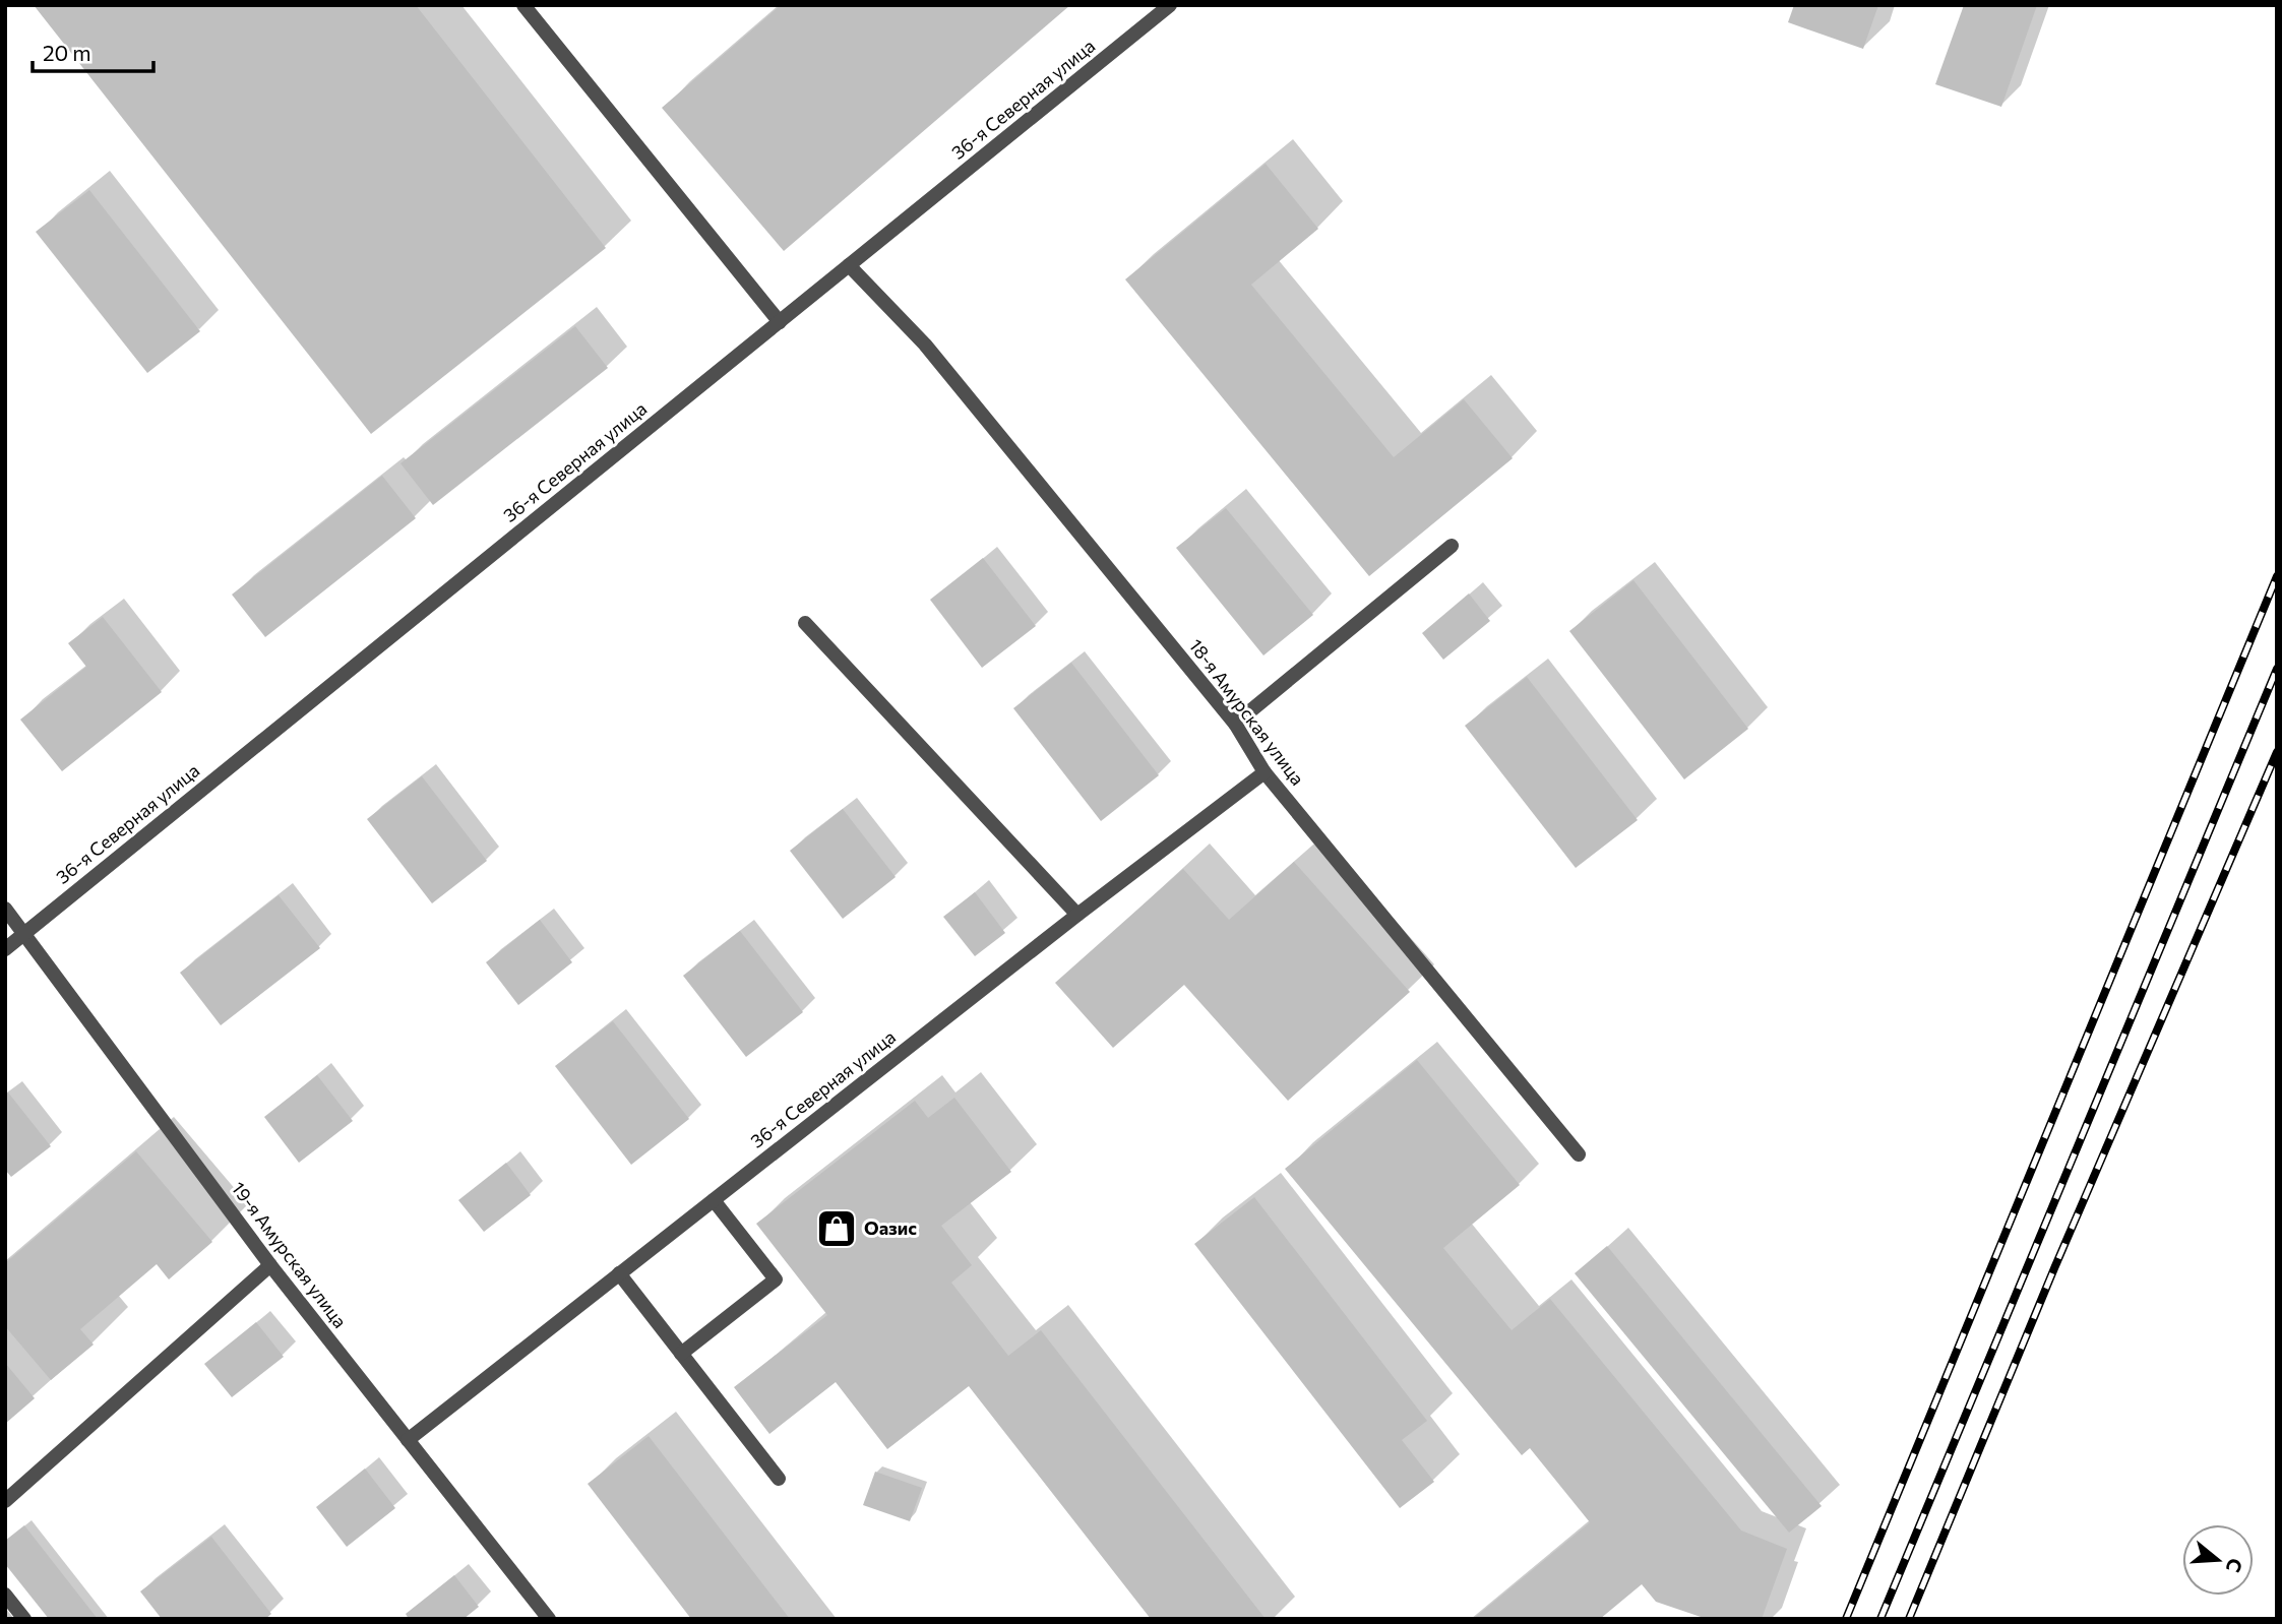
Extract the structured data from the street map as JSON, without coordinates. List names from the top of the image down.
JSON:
{
  "streets": {
    "street": ["36-я Северная улица", "18-я Амурская улица", "19-я Амурская улица"]
  },
  "crossings": [
    ["36-я Северная улица", "18-я Амурская улица"],
    ["36-я Северная улица", "19-я Амурская улица"]
  ],
  "places": {
    "shop": ["Оазис"]
  },
  "scale_bar": "20 m",
  "north": "right"
}
